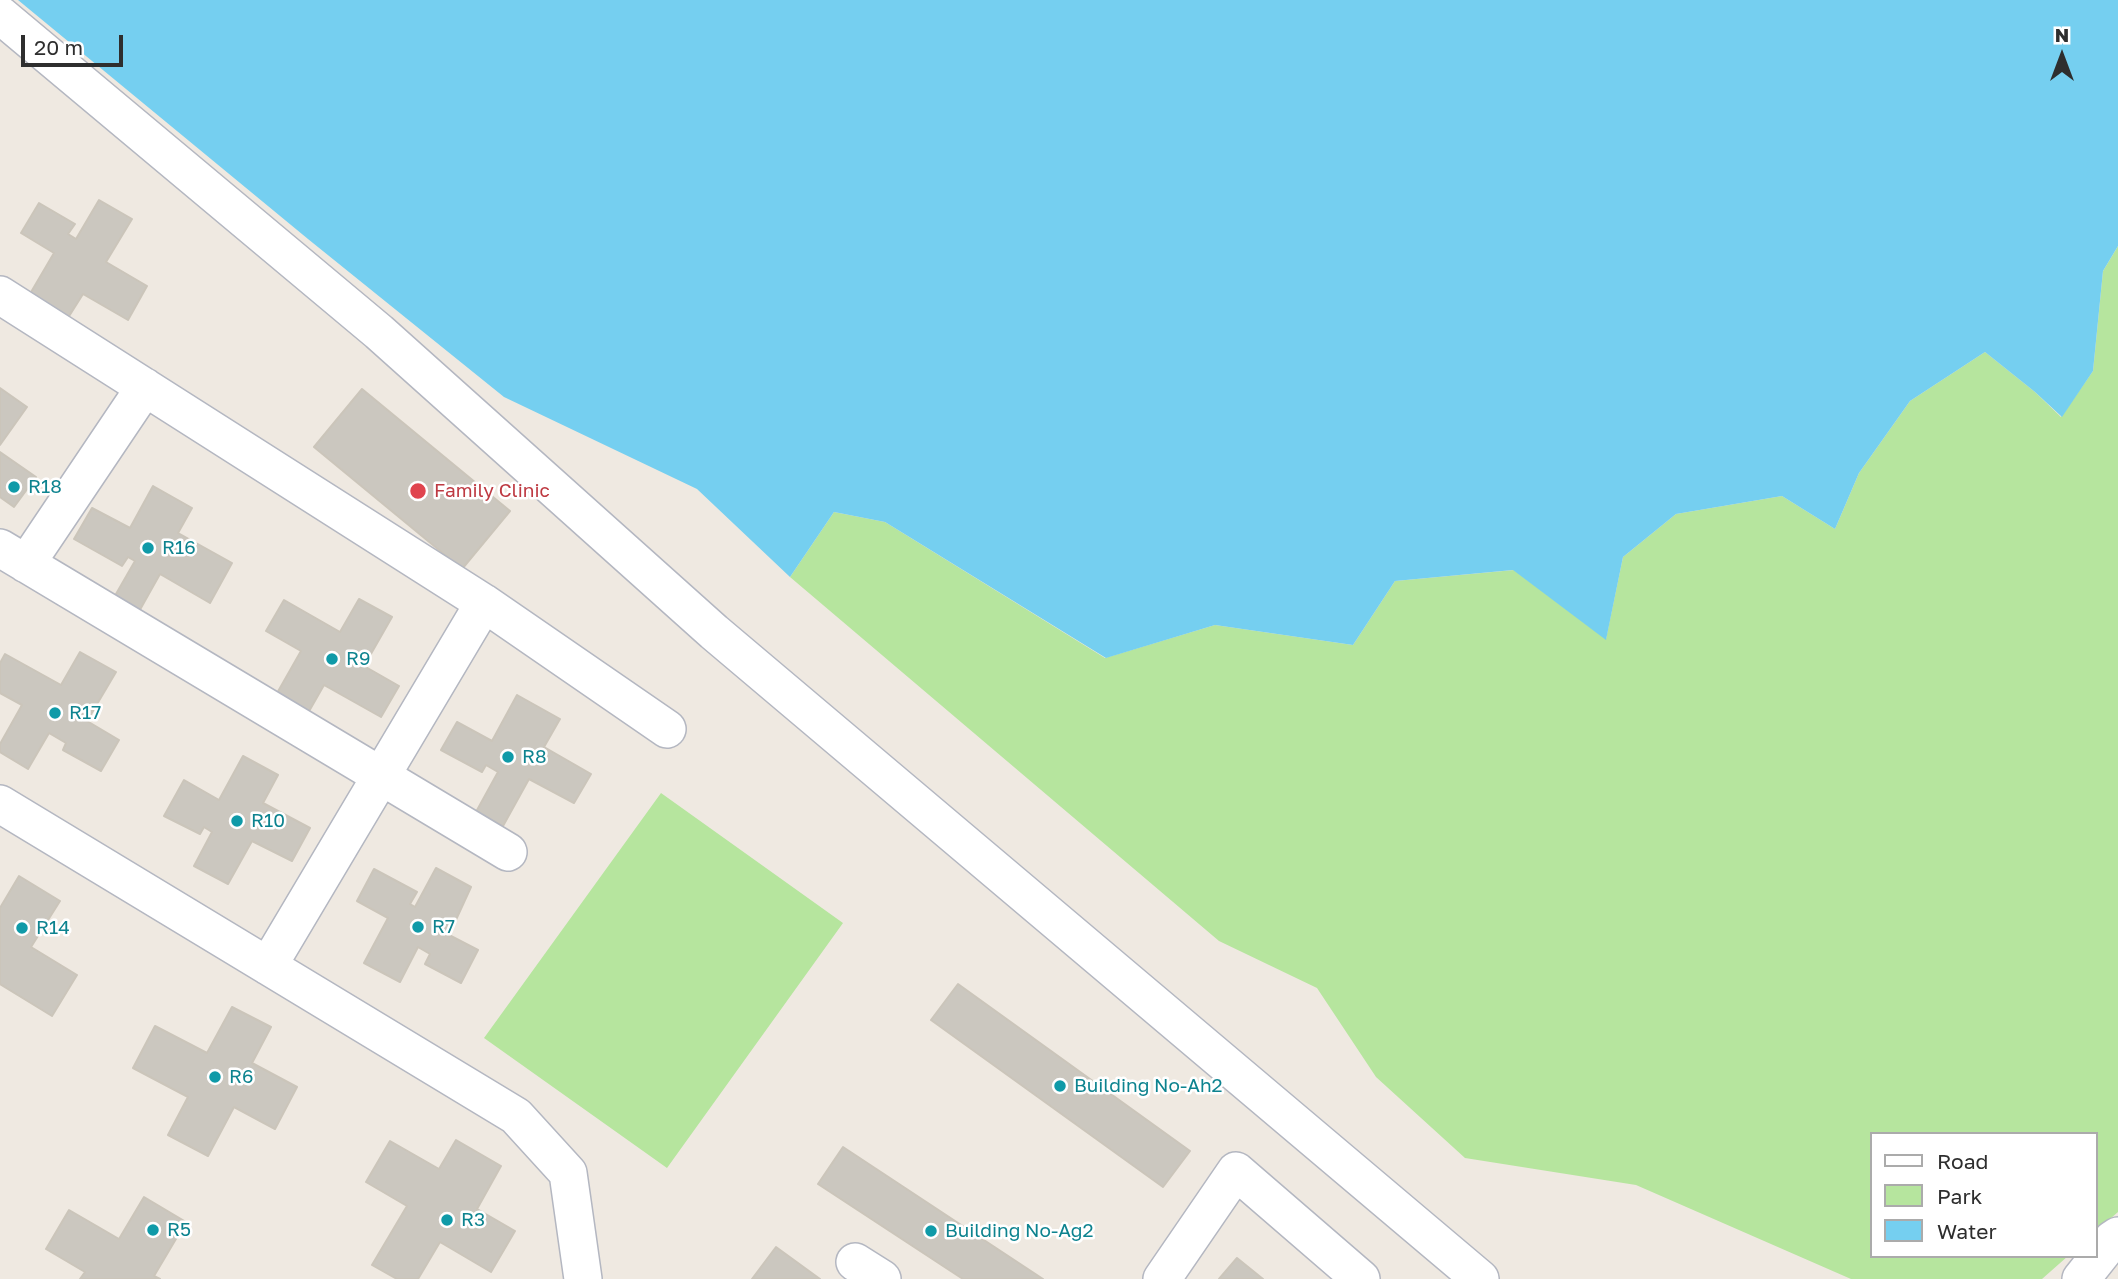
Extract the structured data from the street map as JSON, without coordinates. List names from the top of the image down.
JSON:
{
  "places": [
    "R18",
    "Family Clinic",
    "R16",
    "R9",
    "R17",
    "R8",
    "R10",
    "R7",
    "R14",
    "R6",
    "Building No-Ah2",
    "R3",
    "R5",
    "Building No-Ag2"
  ],
  "legend": ["Road", "Park", "Water"],
  "scale_bar": "20 m",
  "north": "top"
}
